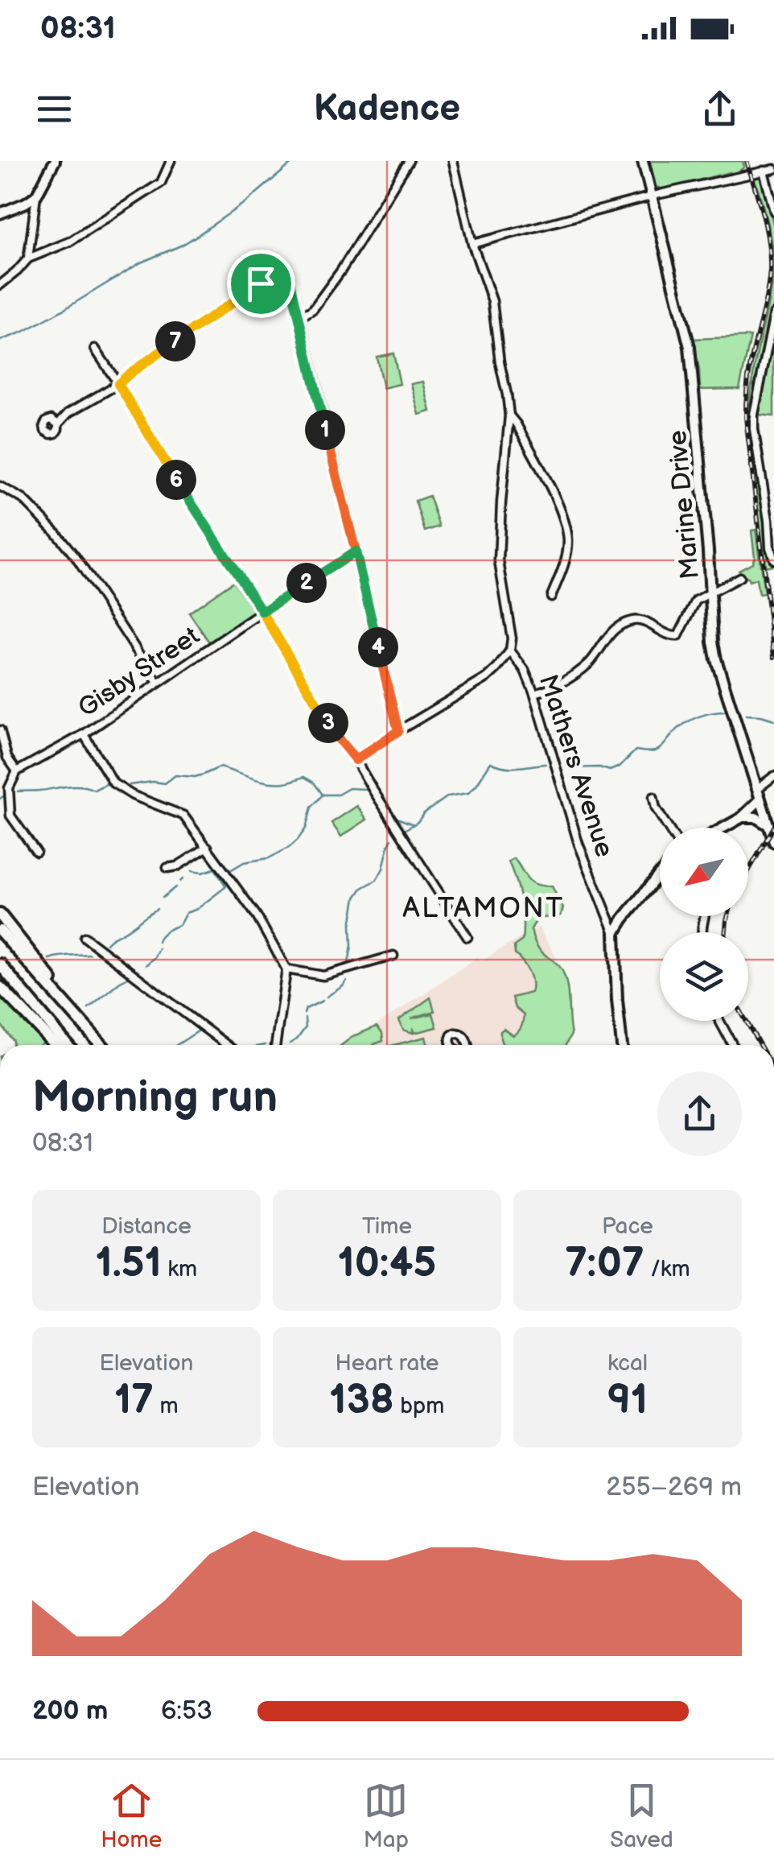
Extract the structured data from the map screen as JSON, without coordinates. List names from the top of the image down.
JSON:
{
  "streets": {
    "main road": ["Marine Drive", "Mathers Avenue"],
    "street": ["Gisby Street"]
  },
  "districts": ["ALTAMONT"],
  "north": "bottom left",
  "page": {
    "status": "08:31",
    "header": "Kadence",
    "pins": [
      "7",
      "1",
      "6",
      "2",
      "4",
      "3"
    ],
    "heading": ["Morning run", "08:31"],
    "stats": [
      ["Distance", "1.51 km"],
      ["Time", "10:45"],
      ["Pace", "7:07 /km"],
      ["Elevation", "17 m"],
      ["Heart rate", "138 bpm"],
      ["kcal", "91"]
    ],
    "chart": ["Elevation", "255–269 m"],
    "list": [
      {
        "name": "200 m",
        "note": "6:53"
      }
    ],
    "tabs": ["Home", "Map", "Saved"]
  }
}
